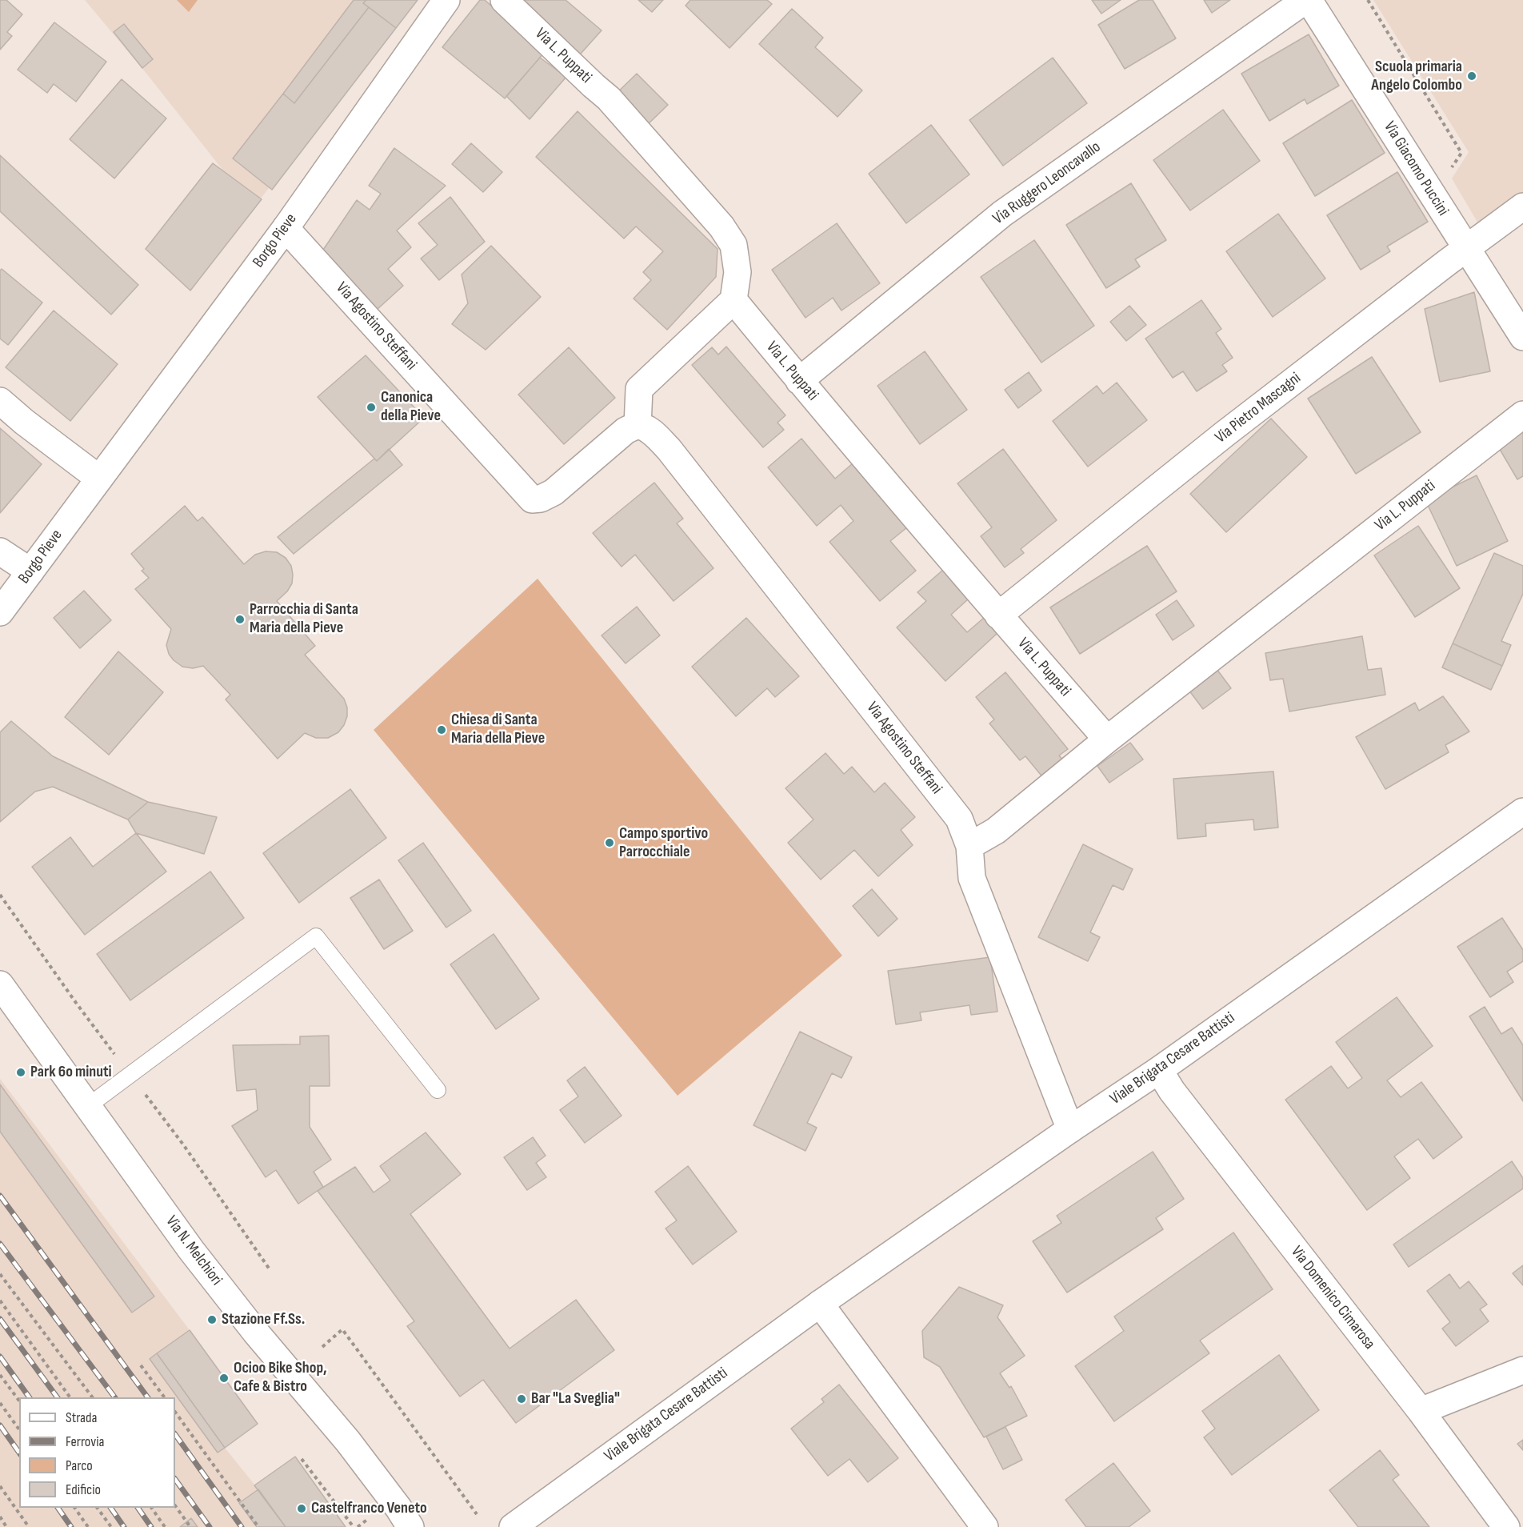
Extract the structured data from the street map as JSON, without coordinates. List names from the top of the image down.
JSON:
{
  "streets": {
    "street": [
      "Via L. Puppati",
      "Via Giacomo Puccini",
      "Via Ruggero Leoncavallo",
      "Borgo Pieve",
      "Via Agostino Steffani",
      "Via Pietro Mascagni",
      "Viale Brigata Cesare Battisti",
      "Via N. Melchiori",
      "Via Domenico Cimarosa"
    ]
  },
  "crossings": [
    ["Via L. Puppati", "Via Ruggero Leoncavallo"],
    ["Via L. Puppati", "Via Agostino Steffani"],
    ["Via L. Puppati", "Via Pietro Mascagni"],
    ["Via Giacomo Puccini", "Via Ruggero Leoncavallo"],
    ["Via Giacomo Puccini", "Via Pietro Mascagni"],
    ["Borgo Pieve", "Via Agostino Steffani"],
    ["Via Agostino Steffani", "Viale Brigata Cesare Battisti"],
    ["Viale Brigata Cesare Battisti", "Via Domenico Cimarosa"]
  ],
  "places": [
    "Scuola primaria Angelo Colombo",
    "Canonica della Pieve",
    "Parrocchia di Santa Maria della Pieve",
    "Chiesa di Santa Maria della Pieve",
    "Campo sportivo Parrocchiale",
    "Park 6o minuti",
    "Stazione Ff.Ss.",
    "Ocioo Bike Shop, Cafe & Bistro",
    "Bar \"La Sveglia\"",
    "Castelfranco Veneto"
  ],
  "legend": [
    "Strada",
    "Ferrovia",
    "Parco",
    "Edificio"
  ]
}
